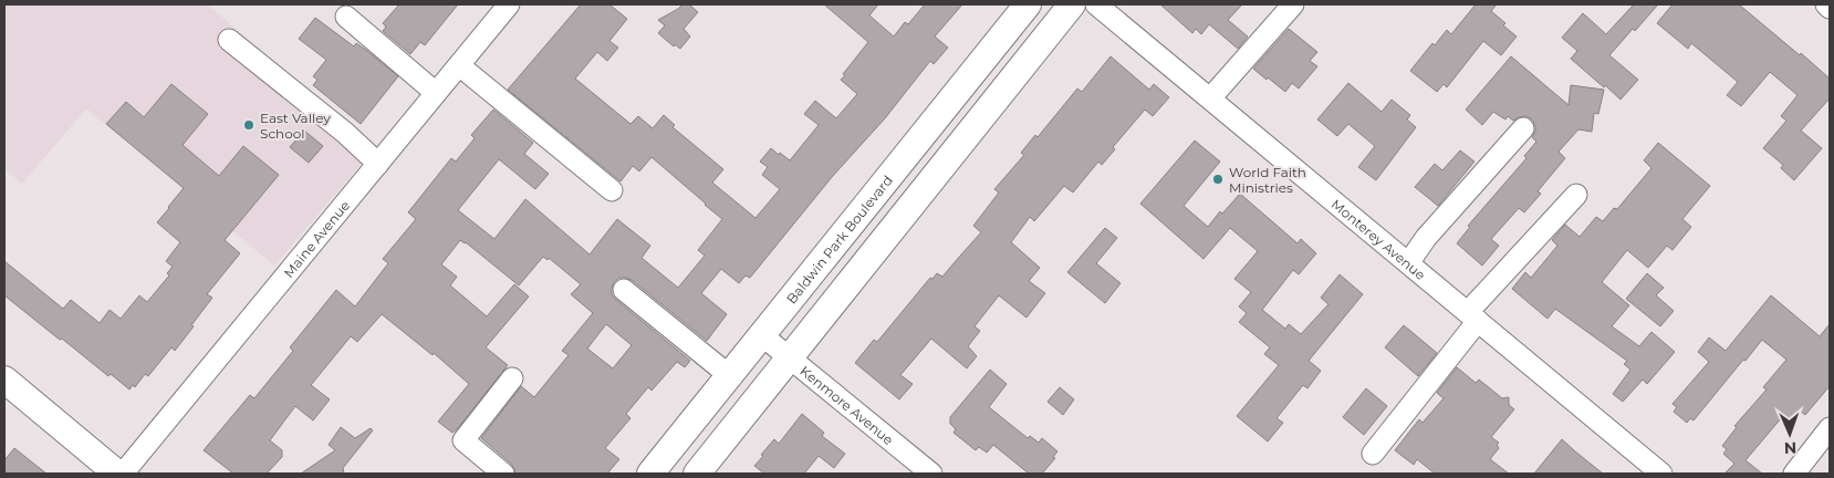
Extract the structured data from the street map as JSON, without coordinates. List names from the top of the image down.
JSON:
{
  "streets": {
    "main road": ["Baldwin Park Boulevard"],
    "street": ["Maine Avenue", "Monterey Avenue", "Kenmore Avenue"]
  },
  "crossings": [
    ["Baldwin Park Boulevard", "Kenmore Avenue"]
  ],
  "places": ["East Valley School", "World Faith Ministries"],
  "north": "bottom"
}
